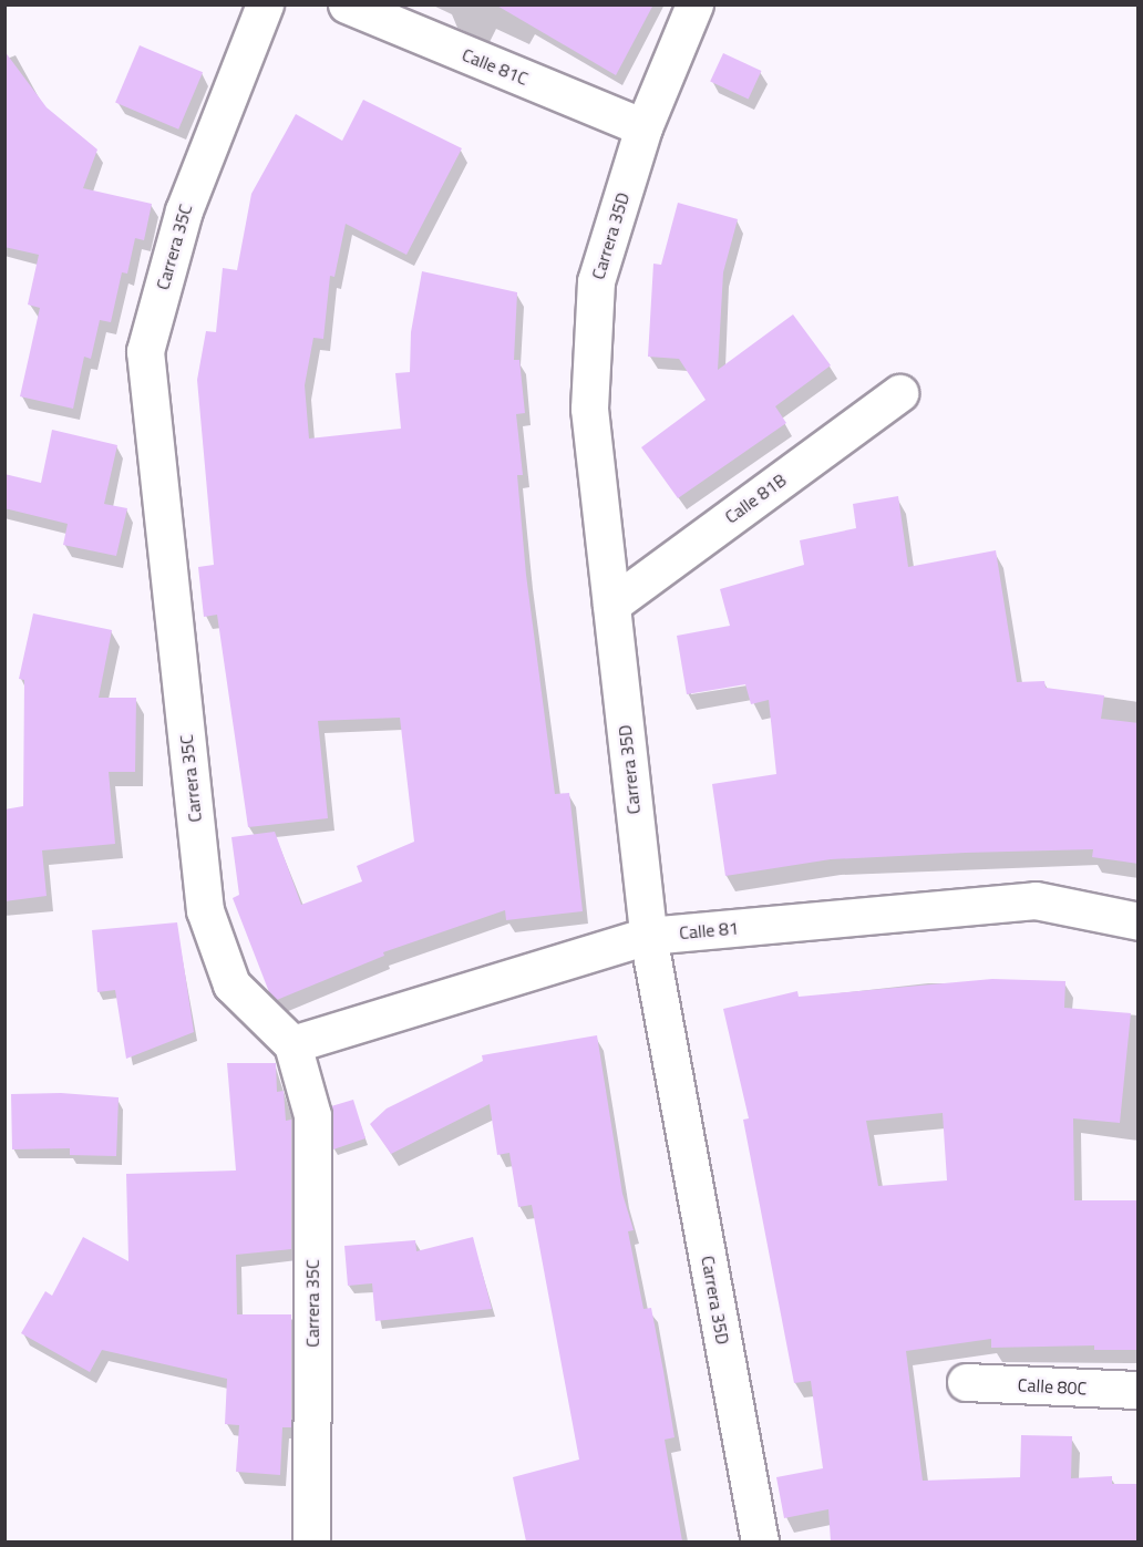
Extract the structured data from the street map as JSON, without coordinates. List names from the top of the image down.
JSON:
{
  "streets": {
    "street": [
      "Calle 81C",
      "Carrera 35D",
      "Carrera 35C",
      "Calle 81B",
      "Calle 81",
      "Calle 80C"
    ]
  },
  "crossings": [
    ["Calle 81C", "Carrera 35D"],
    ["Carrera 35D", "Calle 81B"],
    ["Carrera 35D", "Calle 81"],
    ["Carrera 35C", "Calle 81"]
  ]
}
